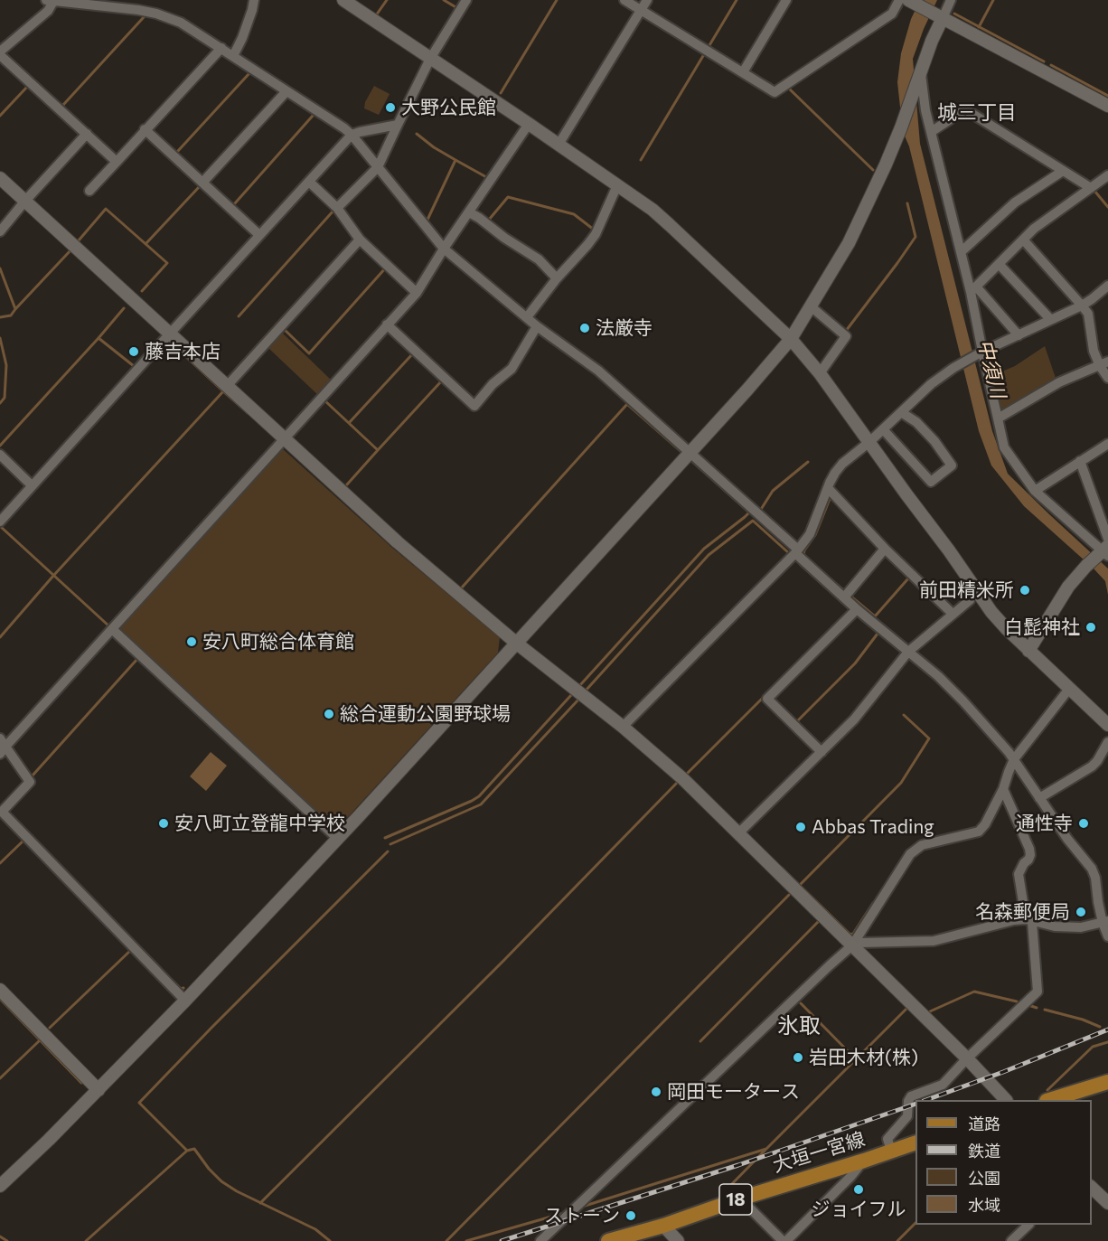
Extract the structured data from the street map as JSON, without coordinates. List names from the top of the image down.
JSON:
{
  "streets": {
    "main road": ["大垣一宮線", "18"]
  },
  "districts": ["城三丁目", "氷取"],
  "water": ["中須川"],
  "places": [
    "大野公民館",
    "法厳寺",
    "藤吉本店",
    "前田精米所",
    "白髭神社",
    "安八町総合体育館",
    "総合運動公園野球場",
    "安八町立登龍中学校",
    "通性寺",
    "Abbas Trading",
    "名森郵便局",
    "岩田木材(株)",
    "岡田モータース",
    "ジョイフル",
    "ストーン"
  ],
  "legend": [
    "道路",
    "鉄道",
    "公園",
    "水域"
  ]
}
